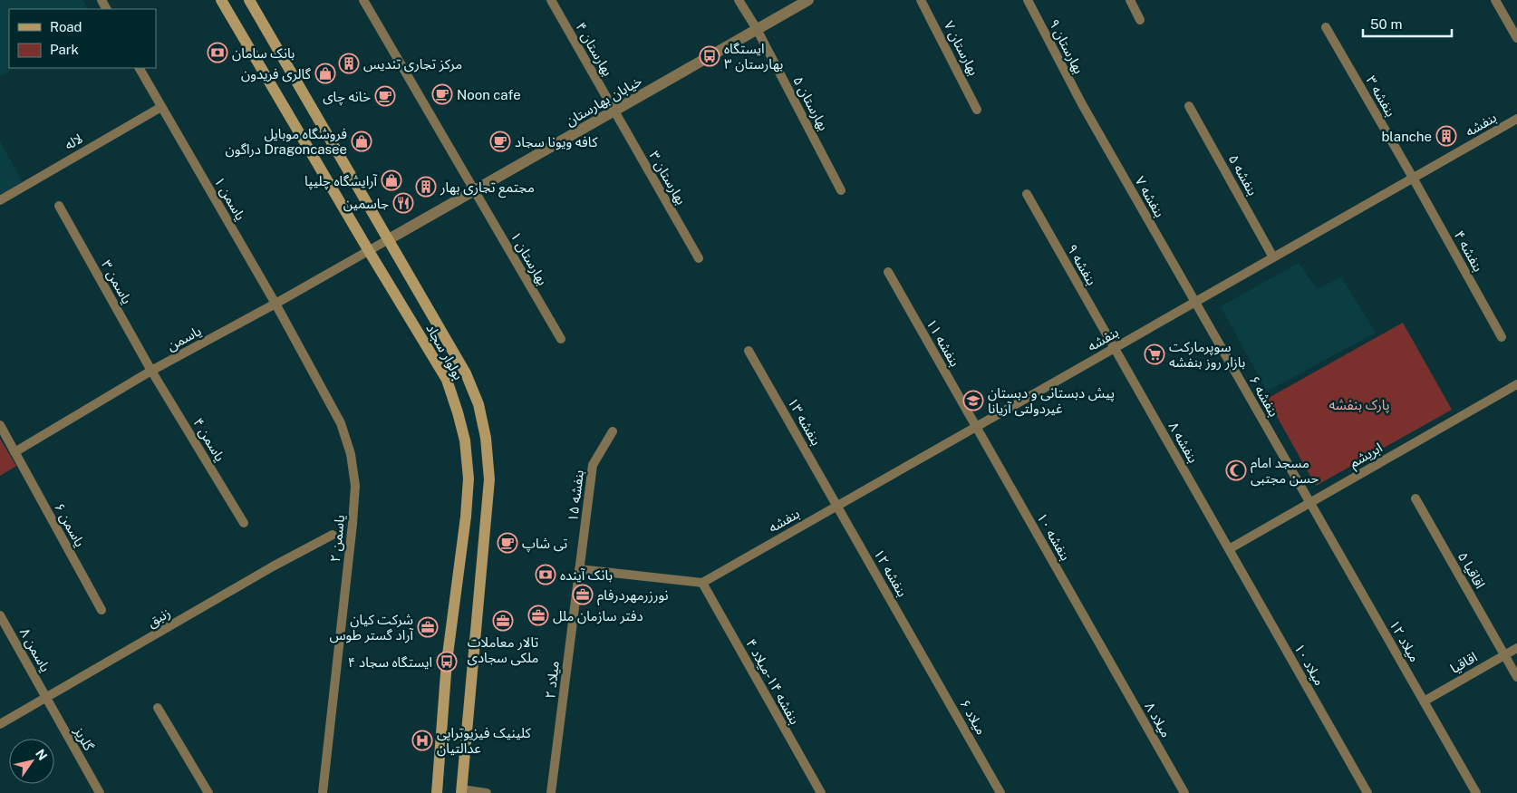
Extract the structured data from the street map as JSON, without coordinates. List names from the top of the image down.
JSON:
{
  "streets": {
    "main road": ["بولوار سجاد"],
    "street": [
      "بهارستان ۹",
      "بهارستان ۷",
      "بهارستان ۴",
      "بنفشه ۳",
      "خیابان بهارستان",
      "بهارستان ۵",
      "بنفشه",
      "لاله",
      "بنفشه ۵",
      "بهارستان ۳",
      "بنفشه ۷",
      "یاسمن ۱",
      "بنفشه ۴",
      "بهارستان ۱",
      "بنفشه ۹",
      "یاسمن ۳",
      "یاسمن",
      "بنفشه ۱۱",
      "بنفشه ۶",
      "بنفشه ۱۳",
      "یاسمن ۴",
      "بنفشه ۸",
      "ابریشم",
      "بنفشه ۱۵",
      "یاسمن ۶",
      "بنفشه ۱۰",
      "یاسمن ۲",
      "اقاقیا ۵",
      "بنفشه ۱۲",
      "زنبق",
      "میلاد ۱۲",
      "یاسمن ۸",
      "اقاقیا",
      "میلاد ۱۰",
      "میلاد ۲",
      "بنفشه ۱۴-میلاد ۴",
      "میلاد ۶",
      "میلاد ۸",
      "گلریز"
    ]
  },
  "crossings": [
    ["بهارستان ۹", "بنفشه ۷"],
    ["بهارستان ۴", "خیابان بهارستان"],
    ["بهارستان ۴", "بهارستان ۳"],
    ["بنفشه ۳", "بنفشه"],
    ["بنفشه ۳", "بنفشه ۴"],
    ["خیابان بهارستان", "بهارستان ۵"],
    ["خیابان بهارستان", "بهارستان ۳"],
    ["خیابان بهارستان", "بهارستان ۱"],
    ["خیابان بهارستان", "یاسمن"],
    ["خیابان بهارستان", "بولوار سجاد"],
    ["بنفشه", "بنفشه ۵"],
    ["بنفشه", "بنفشه ۷"],
    ["بنفشه", "بنفشه ۴"],
    ["بنفشه", "بنفشه ۹"],
    ["بنفشه", "بنفشه ۱۱"],
    ["بنفشه", "بنفشه ۶"],
    ["بنفشه", "بنفشه ۱۳"],
    ["بنفشه", "بنفشه ۸"],
    ["بنفشه", "بنفشه ۱۰"],
    ["بنفشه", "بنفشه ۱۲"],
    ["بنفشه", "بنفشه ۱۴-میلاد ۴"],
    ["لاله", "یاسمن ۱"],
    ["بنفشه ۷", "بنفشه ۶"],
    ["یاسمن ۱", "یاسمن"],
    ["یاسمن ۱", "یاسمن ۲"],
    ["بنفشه ۹", "بنفشه ۸"],
    ["یاسمن ۳", "یاسمن"],
    ["یاسمن ۳", "یاسمن ۴"],
    ["یاسمن", "بولوار سجاد"],
    ["یاسمن", "یاسمن ۴"],
    ["یاسمن", "یاسمن ۶"],
    ["یاسمن", "یاسمن ۲"],
    ["بنفشه ۱۱", "بنفشه ۱۰"],
    ["بنفشه ۶", "ابریشم"],
    ["بنفشه ۶", "میلاد ۱۲"],
    ["بنفشه ۱۳", "بنفشه ۱۲"],
    ["بنفشه ۸", "ابریشم"],
    ["بنفشه ۸", "میلاد ۱۰"],
    ["ابریشم", "میلاد ۱۲"],
    ["ابریشم", "میلاد ۱۰"],
    ["بنفشه ۱۵", "میلاد ۲"],
    ["بنفشه ۱۰", "میلاد ۸"],
    ["اقاقیا ۵", "اقاقیا"],
    ["بنفشه ۱۲", "میلاد ۶"],
    ["زنبق", "یاسمن ۸"],
    ["زنبق", "گلریز"],
    ["میلاد ۱۲", "اقاقیا"],
    ["یاسمن ۸", "گلریز"]
  ],
  "parks": ["پارک بنفشه"],
  "places": {
    "bank": ["بانک سامان", "بانک آینده"],
    "bus stop": ["ایستگاه بهارستان ۳", "ایستگاه سجاد ۴"],
    "building": ["مرکز تجاری تندیس", "blanche", "مجتمع تجاری بهار"],
    "shop": ["گالری فریدون", "فروشگاه موبايل دراگون Dragoncasee", "آرایشگاه چلیپا"],
    "cafe": [
      "Noon cafe",
      "خانه چای",
      "کافه ویونا سجاد",
      "تی شاپ"
    ],
    "restaurant": ["جاسمین"],
    "supermarket": ["سوپرمارکت بازار روز بنفشه"],
    "school or university": ["پیش دبستانی و دبستان غیردولتی آریانا"],
    "mosque": ["مسجد امام حسن مجتبی"],
    "office": [
      "نورزرمهردرفام",
      "دفتر سازمان ملل",
      "تالار معاملات ملکی سجادی",
      "شرکت کیان آراد گستر طوس"
    ],
    "hospital": ["کلینیک فیزیوتراپی عدالتیان"]
  },
  "legend": ["Road", "Park"],
  "scale_bar": "50 m",
  "north": "top right"
}
